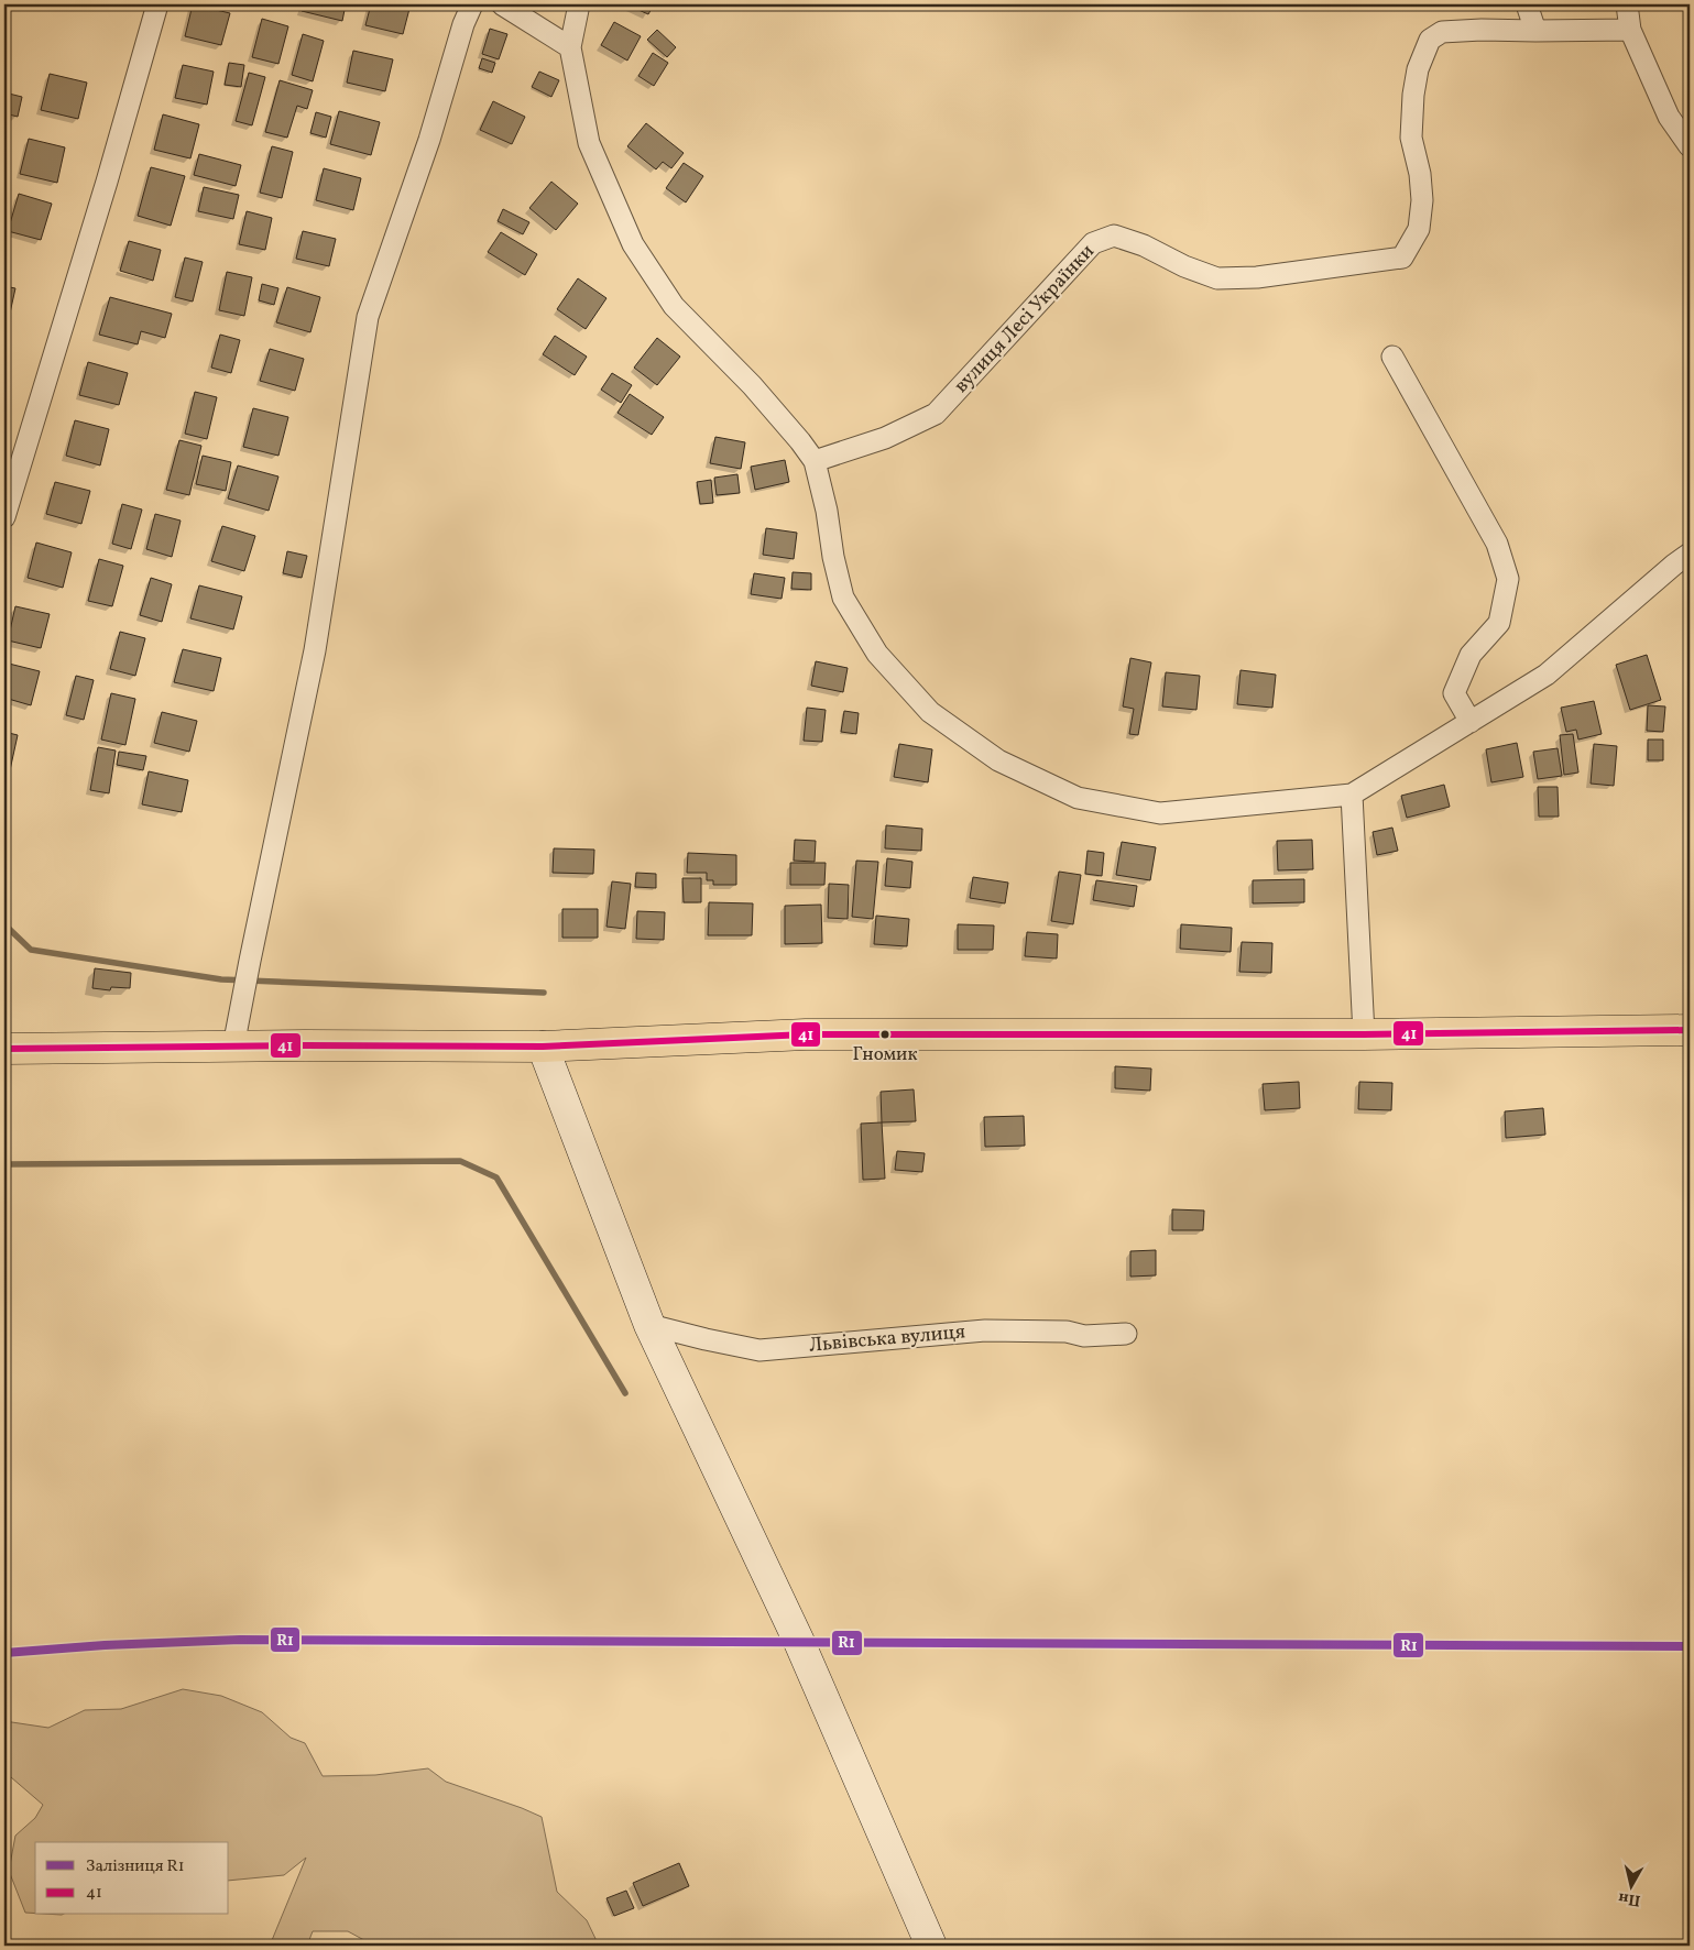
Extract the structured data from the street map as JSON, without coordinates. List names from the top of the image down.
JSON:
{
  "streets": {
    "street": ["вулиця Лесі Українки", "Львівська вулиця"]
  },
  "places": ["Гномик"],
  "lines": ["transit line 41", "rail line R1"],
  "legend": ["Залізниця R1", "41"],
  "north": "bottom"
}
